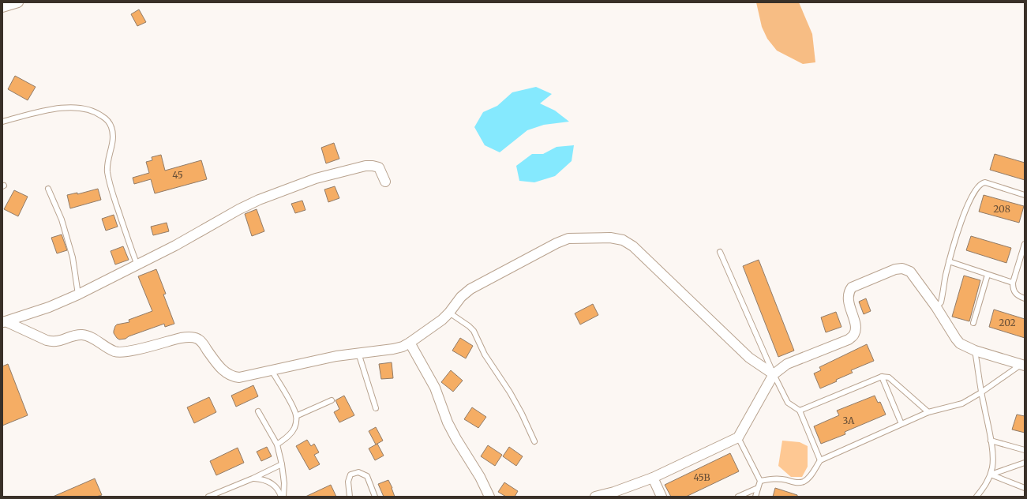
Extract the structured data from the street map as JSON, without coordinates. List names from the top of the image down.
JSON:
{
  "house_numbers": [
    "45",
    "208",
    "202",
    "3А",
    "45В"
  ]
}
